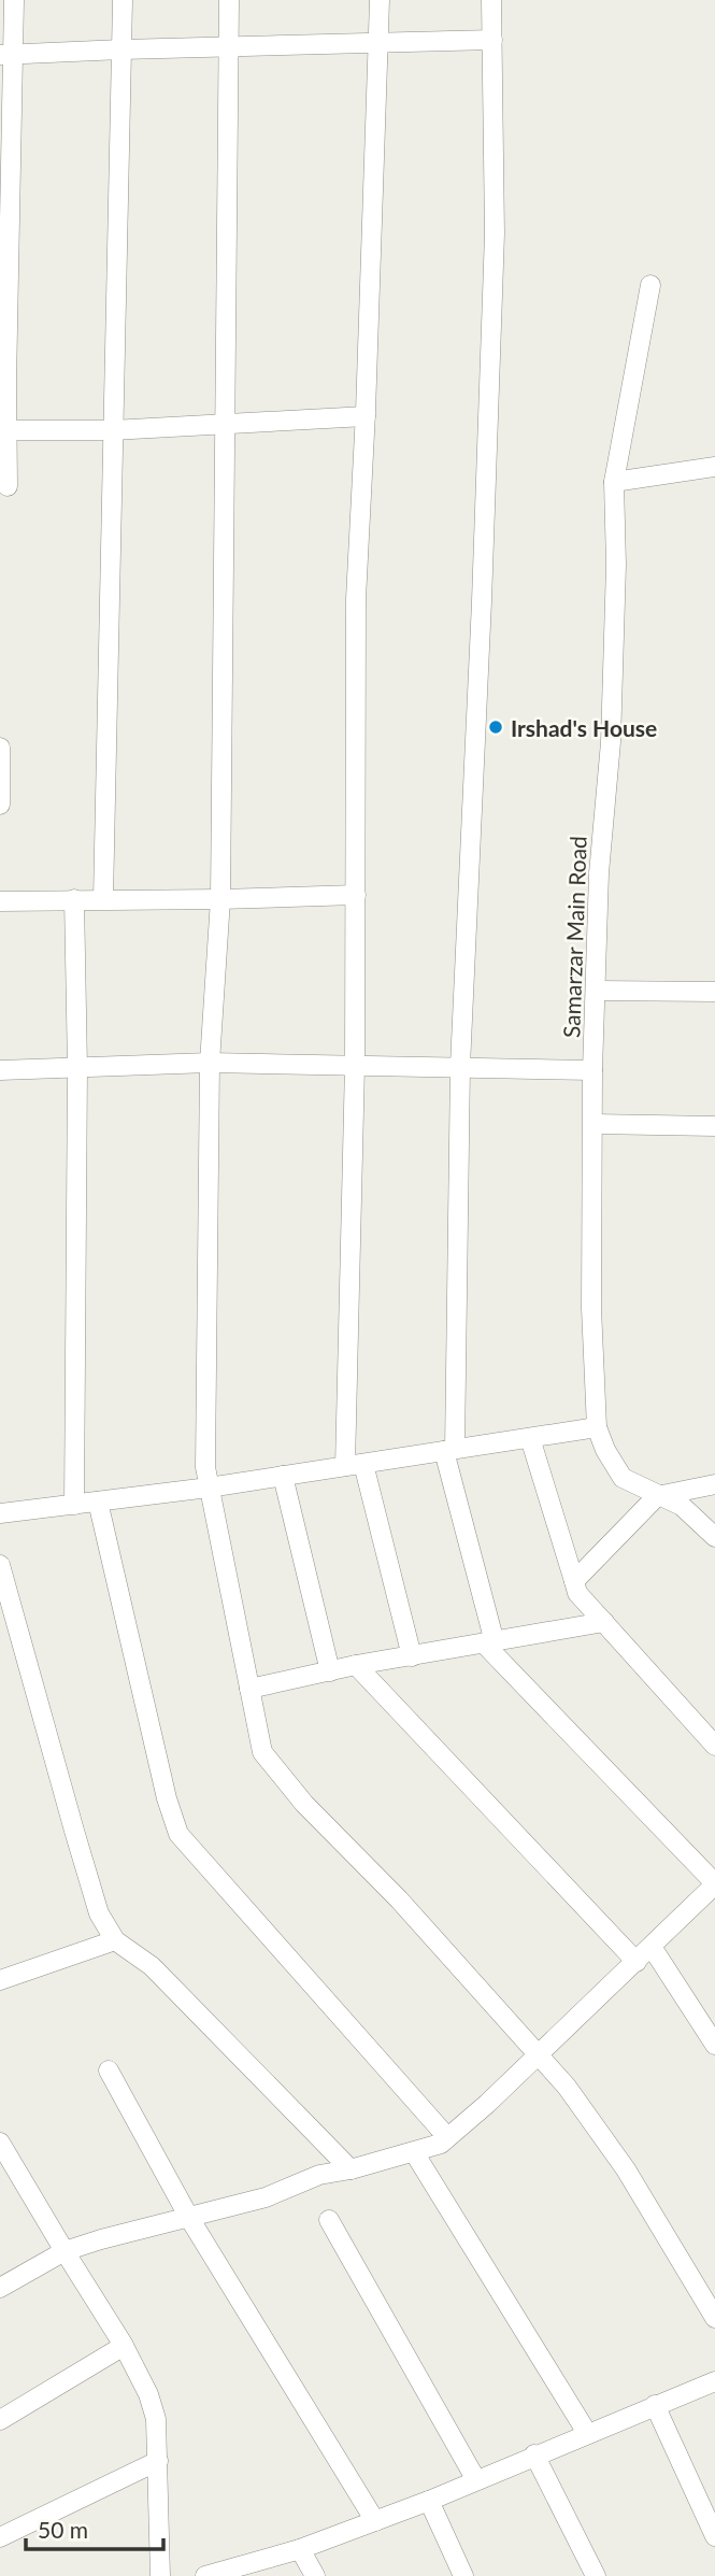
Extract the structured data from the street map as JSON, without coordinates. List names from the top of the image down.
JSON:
{
  "streets": {
    "street": ["Samarzar Main Road"]
  },
  "places": ["Irshad's House"],
  "scale_bar": "50 m"
}
